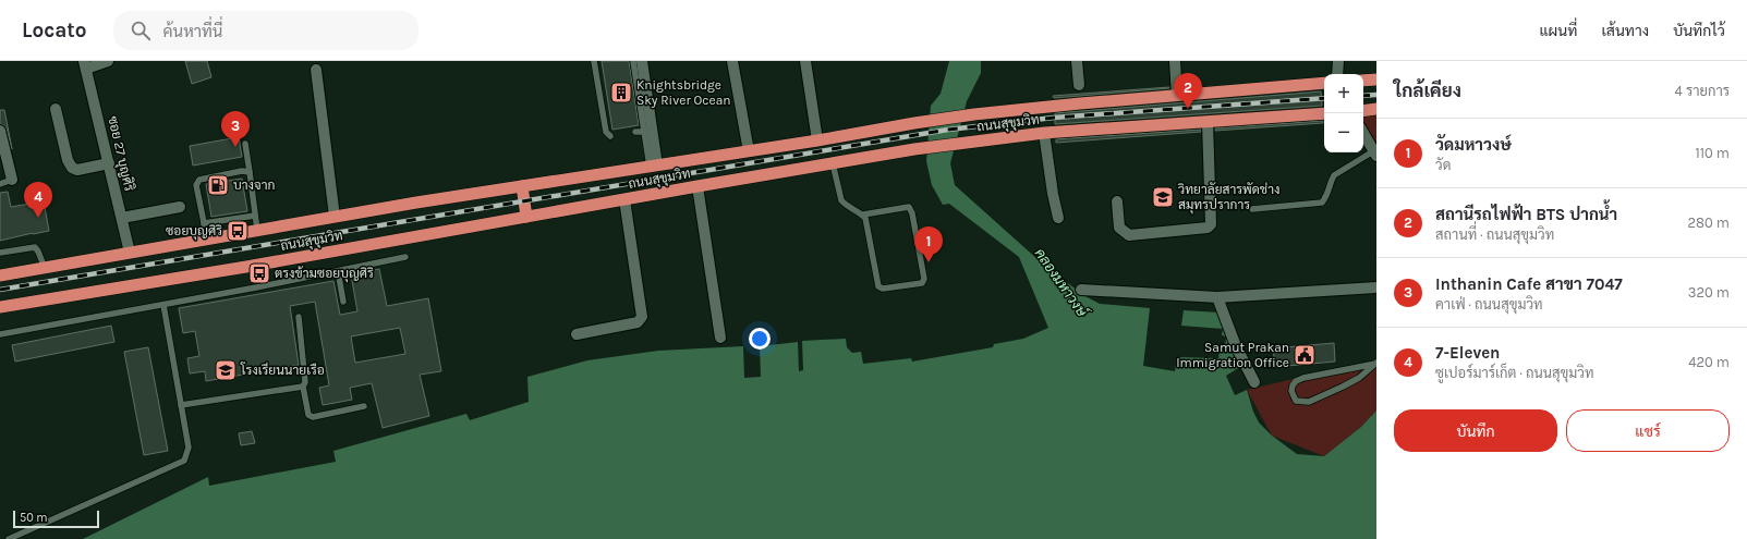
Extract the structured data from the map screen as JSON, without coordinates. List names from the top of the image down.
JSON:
{
  "streets": {
    "highway": ["ถนนสุขุมวิท"],
    "street": ["ซอย 27 บุญศิริ"]
  },
  "crossings": [
    ["ถนนสุขุมวิท", "ซอย 27 บุญศิริ"]
  ],
  "water": ["คลองมหาวงษ์"],
  "places": {
    "building": ["Knightsbridge Sky River Ocean"],
    "fuel station": ["บางจาก"],
    "school or university": ["วิทยาลัยสารพัดช่าง สมุทรปราการ", "โรงเรียนนายเรือ"],
    "bus stop": ["ซอยบุญศิริ", "ตรงข้ามซอยบุญศิริ"],
    "public building": ["Samut Prakan Immigration Office"]
  },
  "scale_bar": "50 m",
  "page": {
    "header": "Locato",
    "search": "ค้นหาที่นี่",
    "nav": ["แผนที่", "เส้นทาง", "บันทึกไว้"],
    "heading": ["ใกล้เคียง", "4 รายการ"],
    "pins": [
      "2",
      "3",
      "4",
      "1"
    ],
    "map_buttons": ["+", "−"],
    "list": [
      {
        "mark": "1",
        "name": "วัดมหาวงษ์",
        "note": "วัด",
        "value": "110 m"
      },
      {
        "mark": "2",
        "name": "สถานีรถไฟฟ้า BTS ปากน้ำ",
        "note": "สถานที่ · ถนนสุขุมวิท",
        "value": "280 m"
      },
      {
        "mark": "3",
        "name": "Inthanin Cafe สาขา 7047",
        "note": "คาเฟ่ · ถนนสุขุมวิท",
        "value": "320 m"
      },
      {
        "mark": "4",
        "name": "7-Eleven",
        "note": "ซูเปอร์มาร์เก็ต · ถนนสุขุมวิท",
        "value": "420 m"
      }
    ],
    "buttons": ["บันทึก", "แชร์"],
    "scale": "50 m"
  }
}
